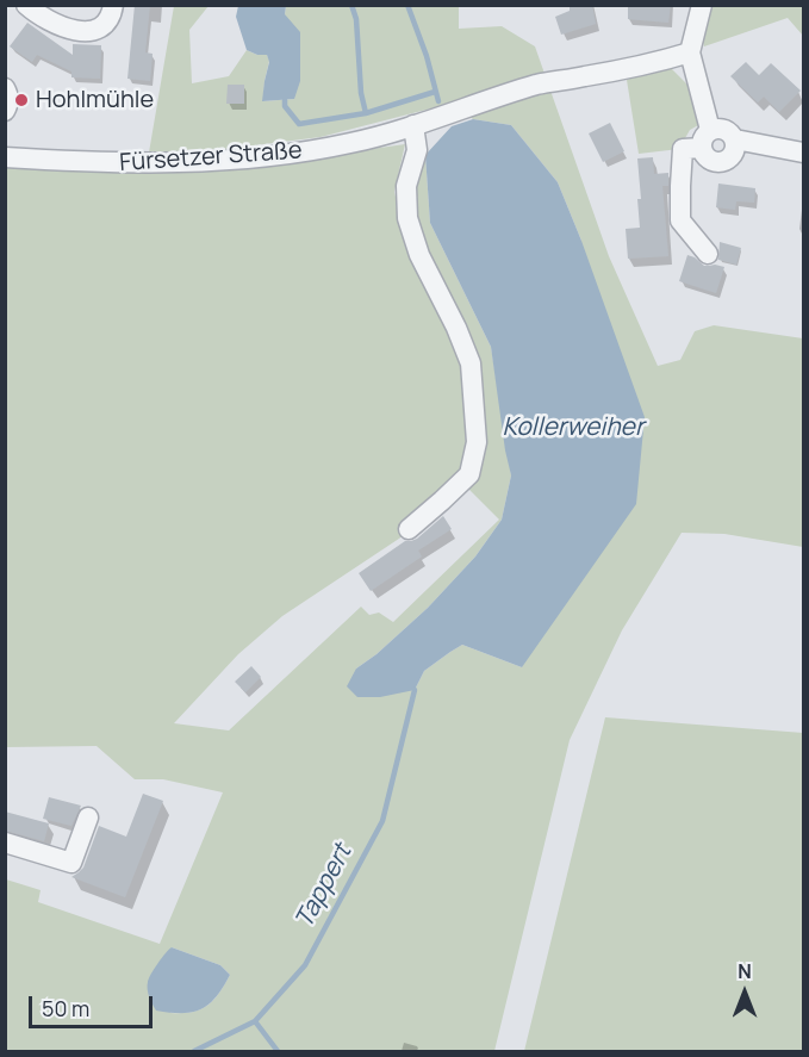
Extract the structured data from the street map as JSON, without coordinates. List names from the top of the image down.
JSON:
{
  "streets": {
    "street": ["Fürsetzer Straße"]
  },
  "water": ["Kollerweiher", "Tappert"],
  "places": ["Hohlmühle"],
  "scale_bar": "50 m",
  "north": "top"
}
